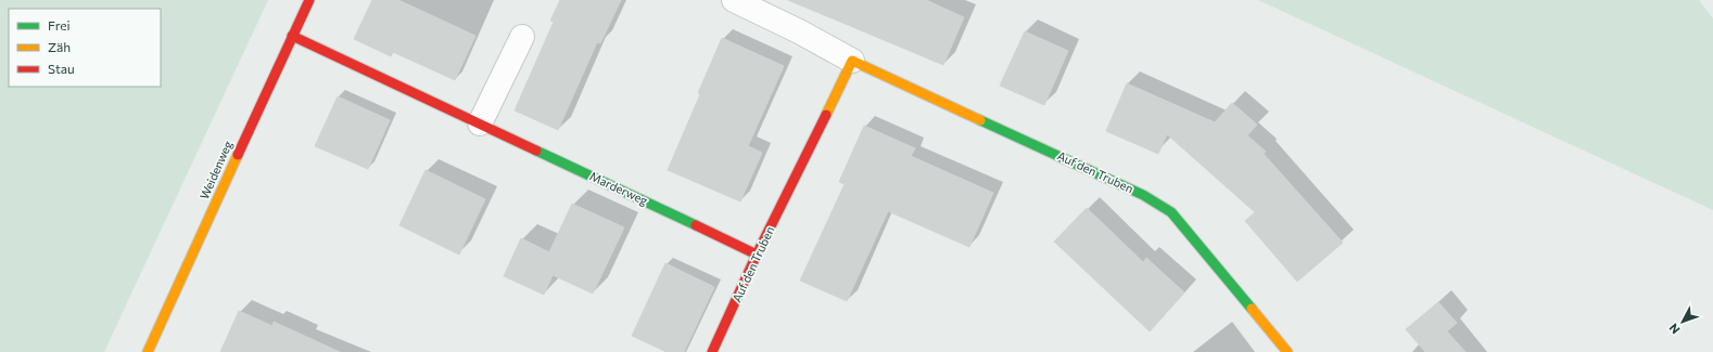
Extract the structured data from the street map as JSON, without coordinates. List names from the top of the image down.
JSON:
{
  "streets": {
    "street": ["Weidenweg", "Auf den Truben", "Marderweg"]
  },
  "crossings": [
    ["Weidenweg", "Marderweg"],
    ["Auf den Truben", "Marderweg"]
  ],
  "legend": ["Frei", "Zäh", "Stau"],
  "north": "bottom left"
}
